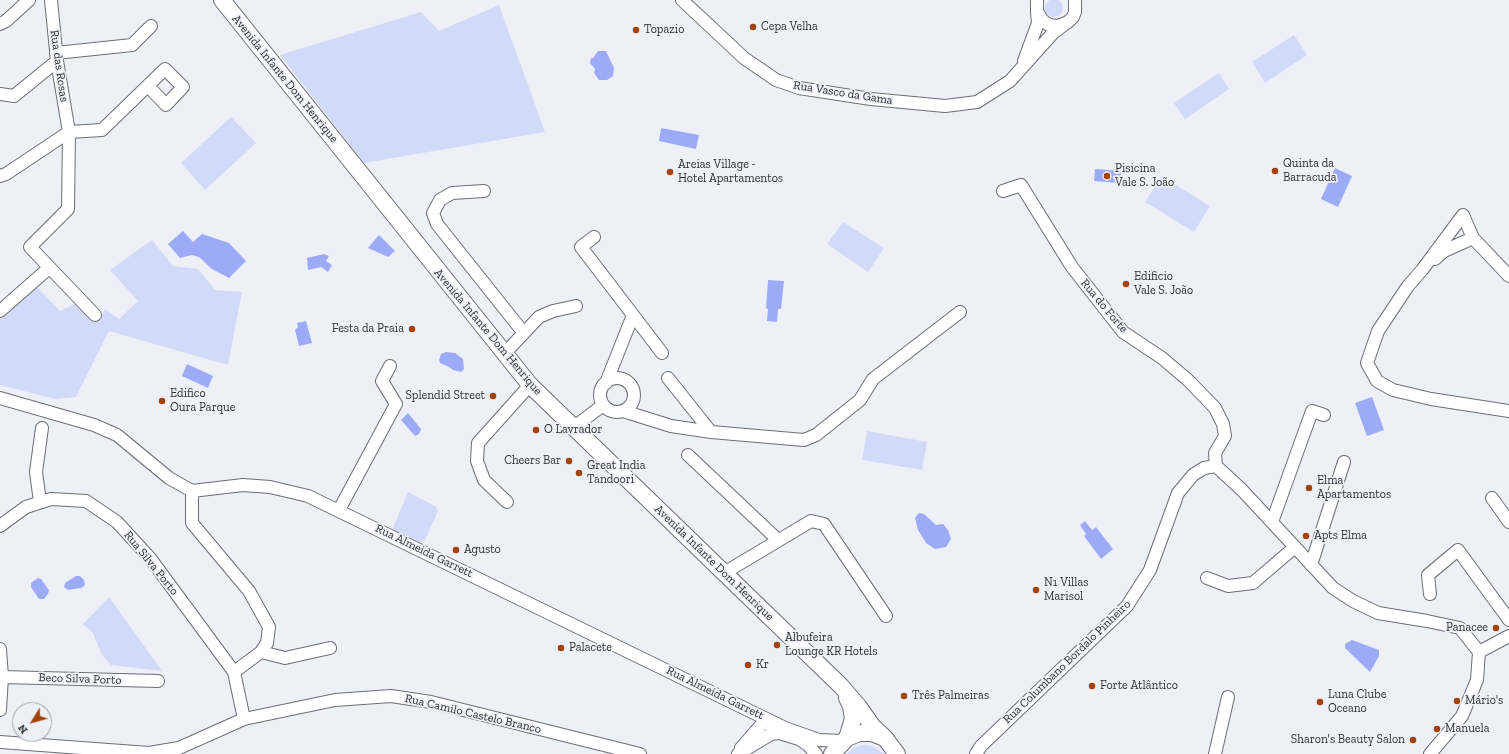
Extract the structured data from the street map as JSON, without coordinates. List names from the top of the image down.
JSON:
{
  "streets": {
    "street": [
      "Rua das Rosas",
      "Avenida Infante Dom Henrique",
      "Rua Vasco da Gama",
      "Rua do Forte",
      "Rua Almeida Garrett",
      "Rua Silva Porto",
      "Rua Columbano Bordalo Pinheiro",
      "Beco Silva Porto",
      "Rua Camilo Castelo Branco"
    ]
  },
  "crossings": [
    ["Rua do Forte", "Rua Columbano Bordalo Pinheiro"],
    ["Rua Silva Porto", "Rua Camilo Castelo Branco"]
  ],
  "places": [
    "Cepa Velha",
    "Topazio",
    "Quinta da Barracuda",
    "Areias Village - Hotel Apartamentos",
    "Pisicina Vale S. João",
    "Edificio Vale S. João",
    "Festa da Praia",
    "Splendid Street",
    "Edifico Oura Parque",
    "O Lavrador",
    "Cheers Bar",
    "Great India Tandoori",
    "Elma Apartamentos",
    "Apts Elma",
    "Agusto",
    "N1 Villas Marisol",
    "Panacee",
    "Albufeira Lounge KR Hotels",
    "Palacete",
    "Kr",
    "Forte Atlântico",
    "Três Palmeiras",
    "Mário's",
    "Luna Clube Oceano",
    "Manuela",
    "Sharon's Beauty Salon"
  ],
  "north": "bottom left"
}
